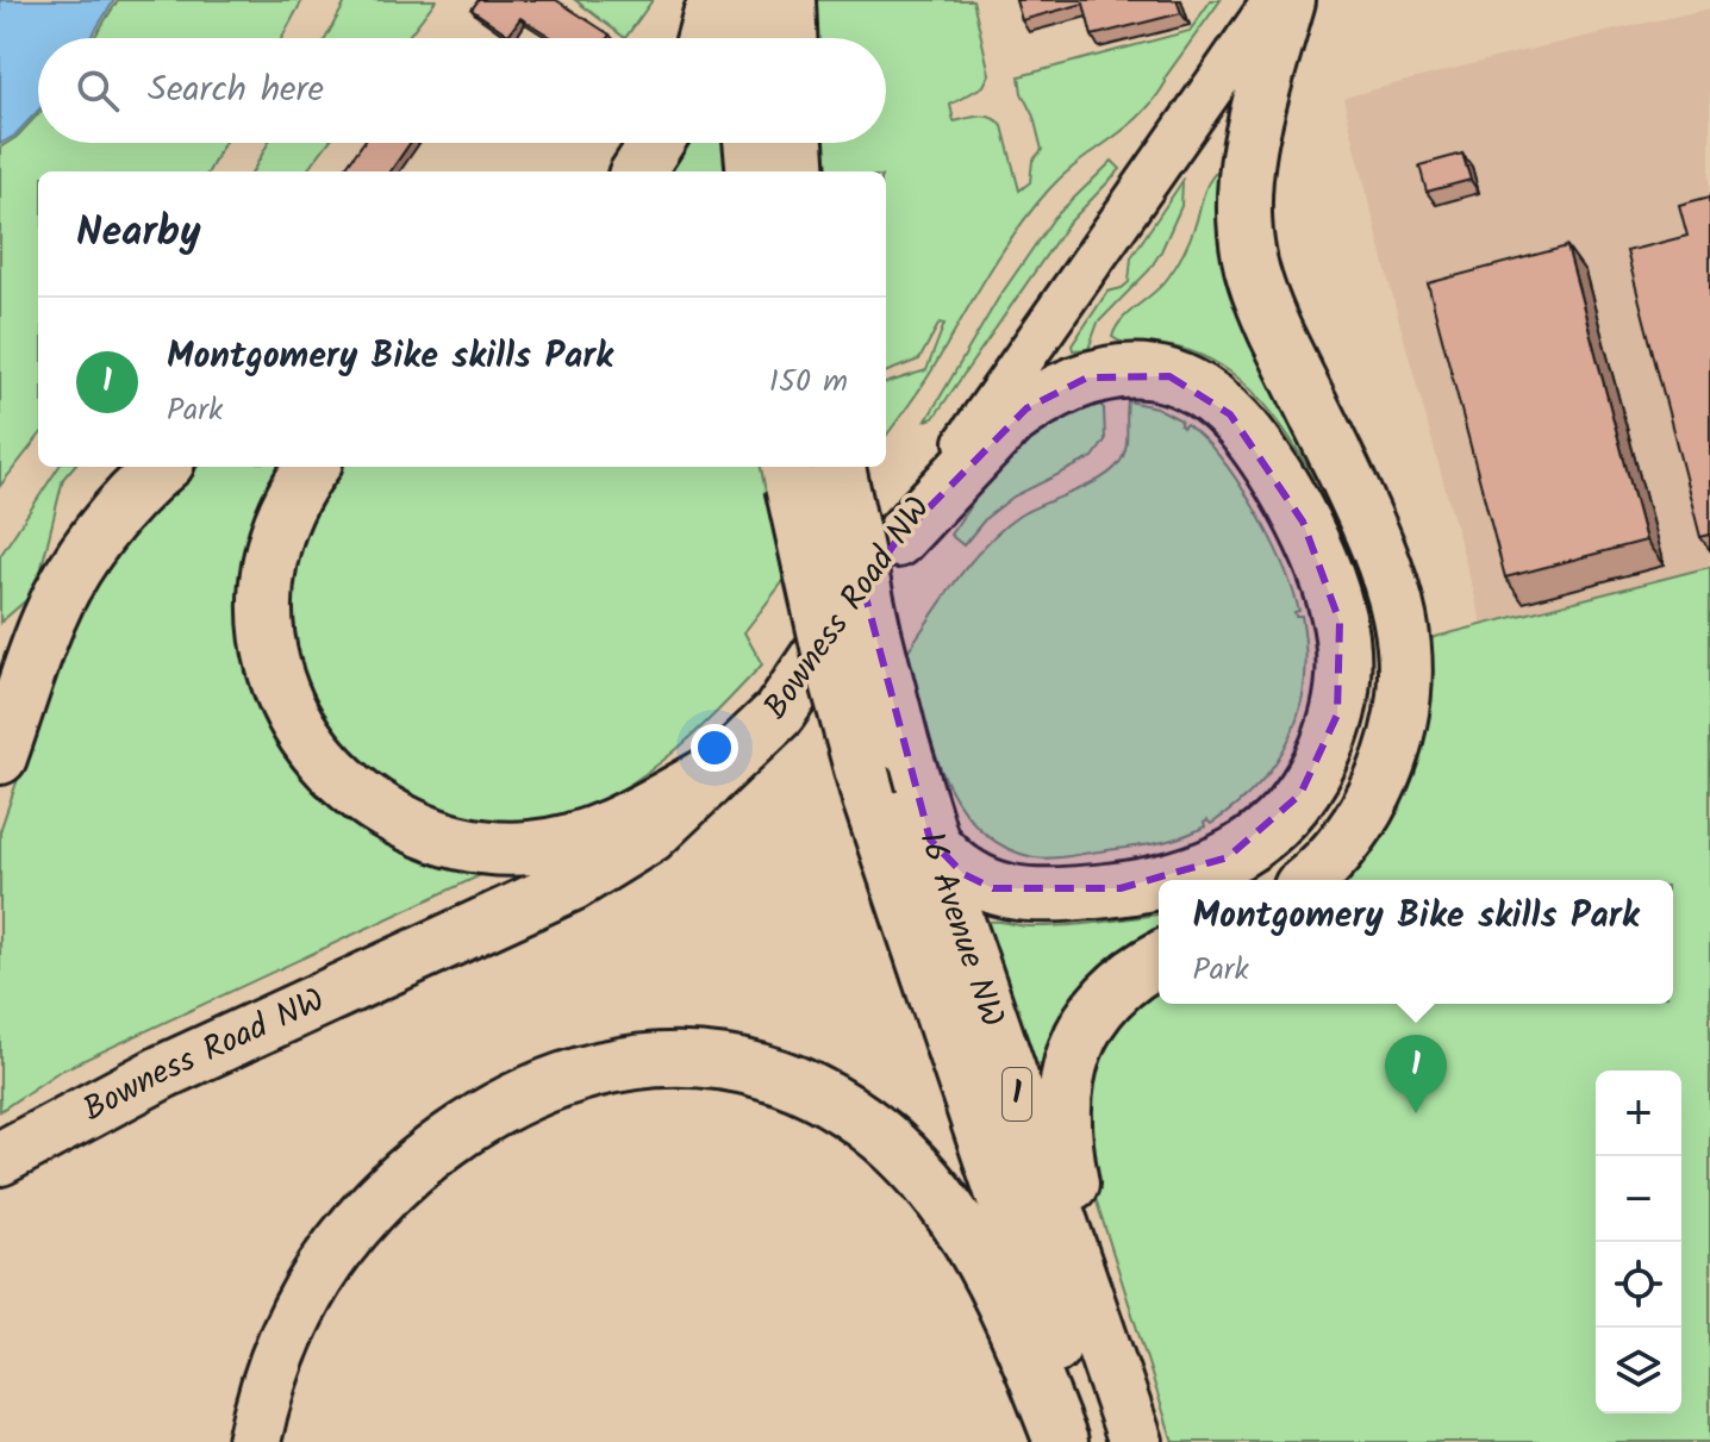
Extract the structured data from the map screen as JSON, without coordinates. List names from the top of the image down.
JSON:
{
  "streets": {
    "main road": ["Bowness Road NW", "16 Avenue NW", "1"]
  },
  "page": {
    "search": "Search here",
    "heading": "Nearby",
    "list": [
      {
        "mark": "1",
        "name": "Montgomery Bike skills Park",
        "note": "Park",
        "value": "150 m"
      }
    ],
    "popup": ["Montgomery Bike skills Park", "Park"],
    "pins": "1",
    "map_buttons": ["+", "−"]
  }
}
